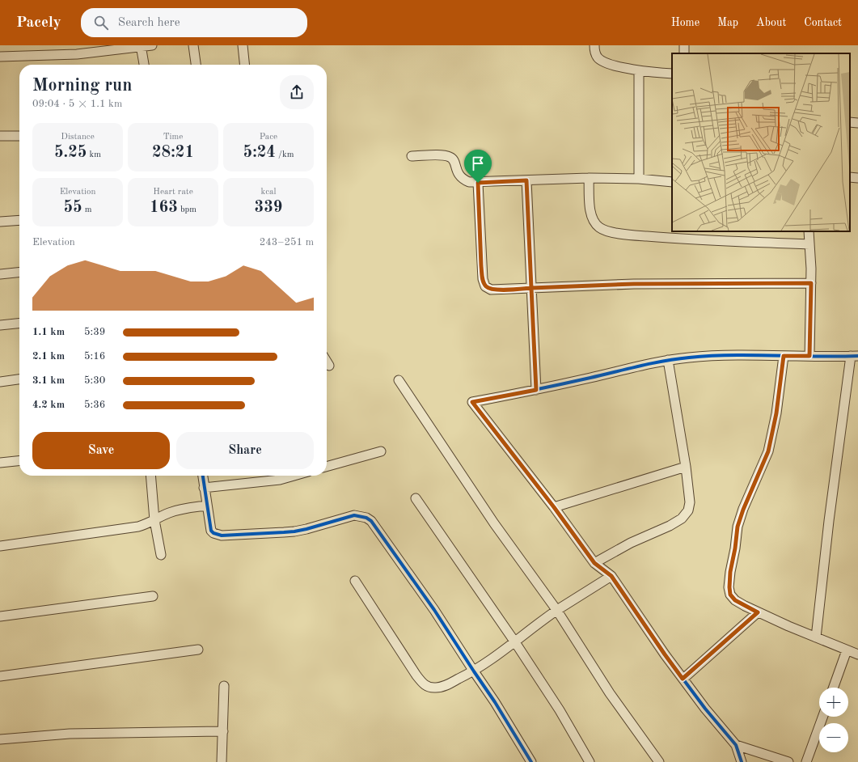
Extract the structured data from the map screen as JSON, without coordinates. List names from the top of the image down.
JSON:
{
  "page": {
    "header": "Pacely",
    "search": "Search here",
    "nav": [
      "Home",
      "Map",
      "About",
      "Contact"
    ],
    "heading": ["Morning run", "09:04 · 5 × 1.1 km"],
    "stats": [
      ["Distance", "5.25 km"],
      ["Time", "28:21"],
      ["Pace", "5:24 /km"],
      ["Elevation", "55 m"],
      ["Heart rate", "163 bpm"],
      ["kcal", "339"]
    ],
    "chart": ["Elevation", "243–251 m"],
    "list": [
      {
        "name": "1.1 km",
        "note": "5:39"
      },
      {
        "name": "2.1 km",
        "note": "5:16"
      },
      {
        "name": "3.1 km",
        "note": "5:30"
      },
      {
        "name": "4.2 km",
        "note": "5:36"
      }
    ],
    "buttons": ["Save", "Share"],
    "map_buttons": ["+", "−"]
  }
}
